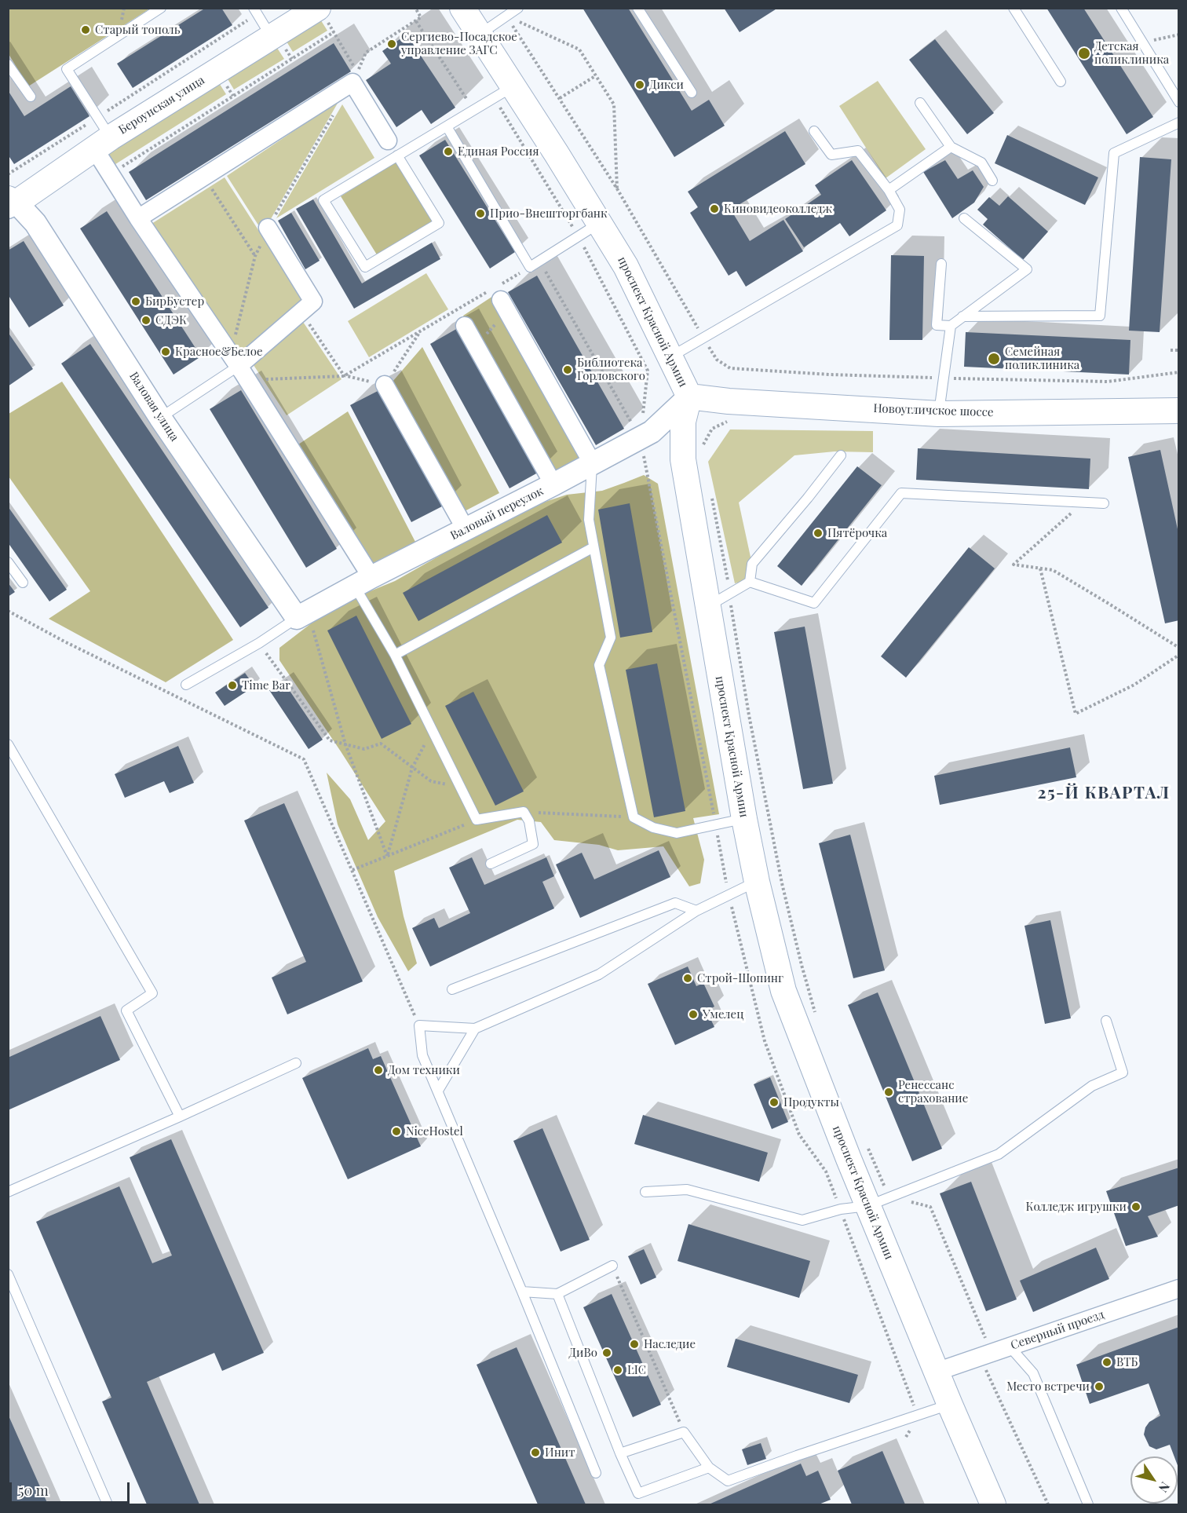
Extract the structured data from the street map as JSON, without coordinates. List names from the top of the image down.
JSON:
{
  "streets": {
    "main road": ["Бероунская улица", "проспект Красной Армии", "Новоугличское шоссе"],
    "street": ["Валовая улица", "Валовый переулок", "Северный проезд"]
  },
  "crossings": [
    ["Бероунская улица", "Валовая улица"],
    ["проспект Красной Армии", "Новоугличское шоссе"],
    ["проспект Красной Армии", "Валовый переулок"],
    ["проспект Красной Армии", "Северный проезд"],
    ["Валовая улица", "Валовый переулок"],
    ["Новоугличское шоссе", "Валовый переулок"]
  ],
  "districts": ["25-Й КВАРТАЛ"],
  "places": [
    "Старый тополь",
    "Сергиево-Посадское управление ЗАГС",
    "Детская поликлиника",
    "Дикси",
    "Единая Россия",
    "Киновидеоколледж",
    "Прио-Внешторгбанк",
    "БирБустер",
    "СДЭК",
    "Красное&Белое",
    "Семейная поликлиника",
    "Библиотека Горловского",
    "Пятёрочка",
    "Time Bar",
    "Строй-Шопинг",
    "Умелец",
    "Дом техники",
    "Ренессанс страхование",
    "Продукты",
    "NiceHostel",
    "Колледж игрушки",
    "Наследие",
    "ДиВо",
    "ВТБ",
    "LIC",
    "Место встречи",
    "Инит"
  ],
  "scale_bar": "50 m",
  "north": "bottom right"
}
